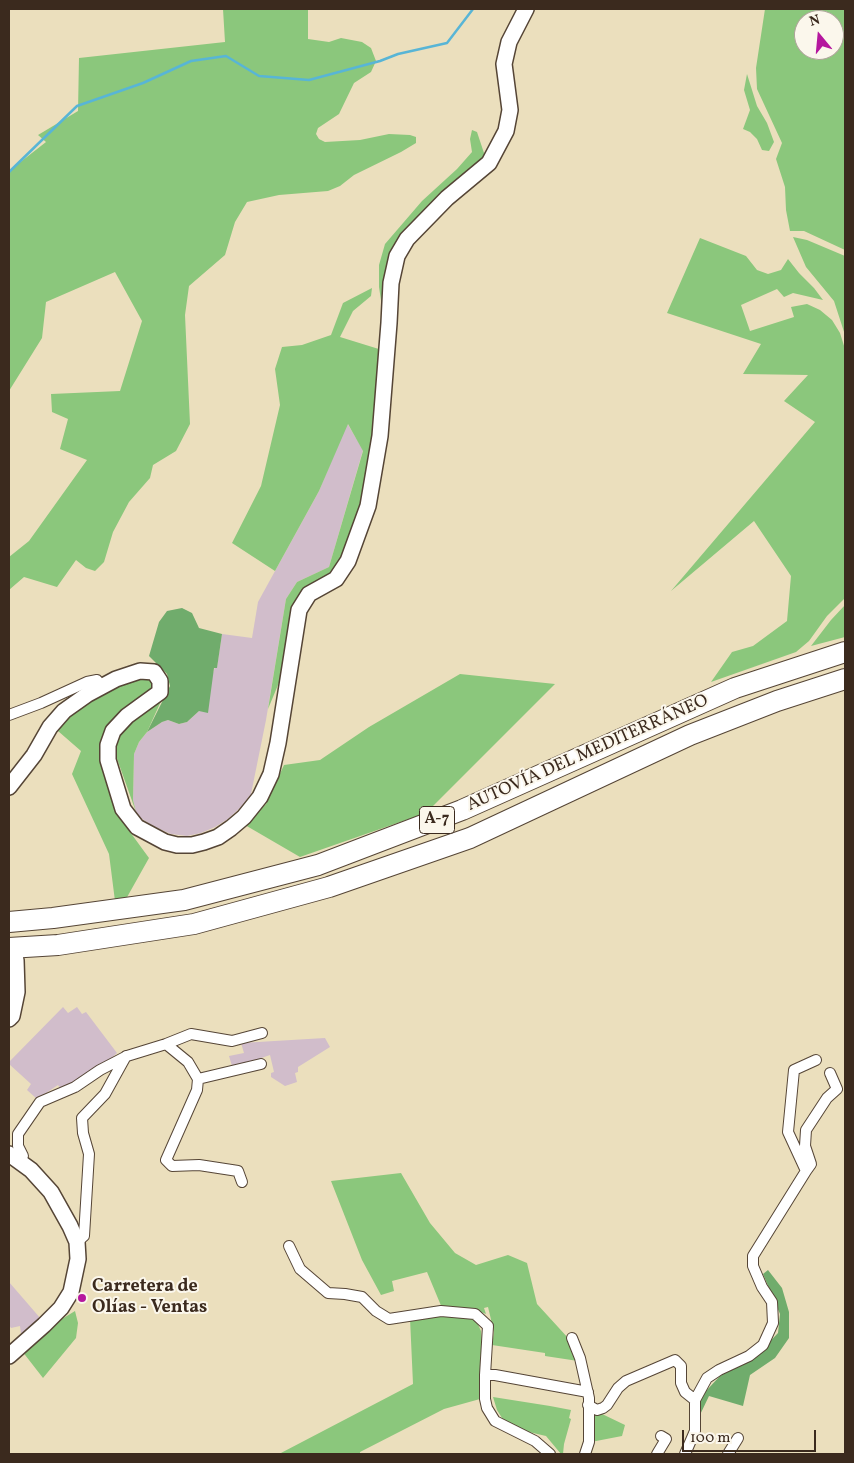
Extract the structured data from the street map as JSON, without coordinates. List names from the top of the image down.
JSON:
{
  "streets": {
    "highway": ["AUTOVÍA DEL MEDITERRÁNEO", "A-7"]
  },
  "places": ["Carretera de Olías - Ventas"],
  "scale_bar": "100 m",
  "north": "top"
}
